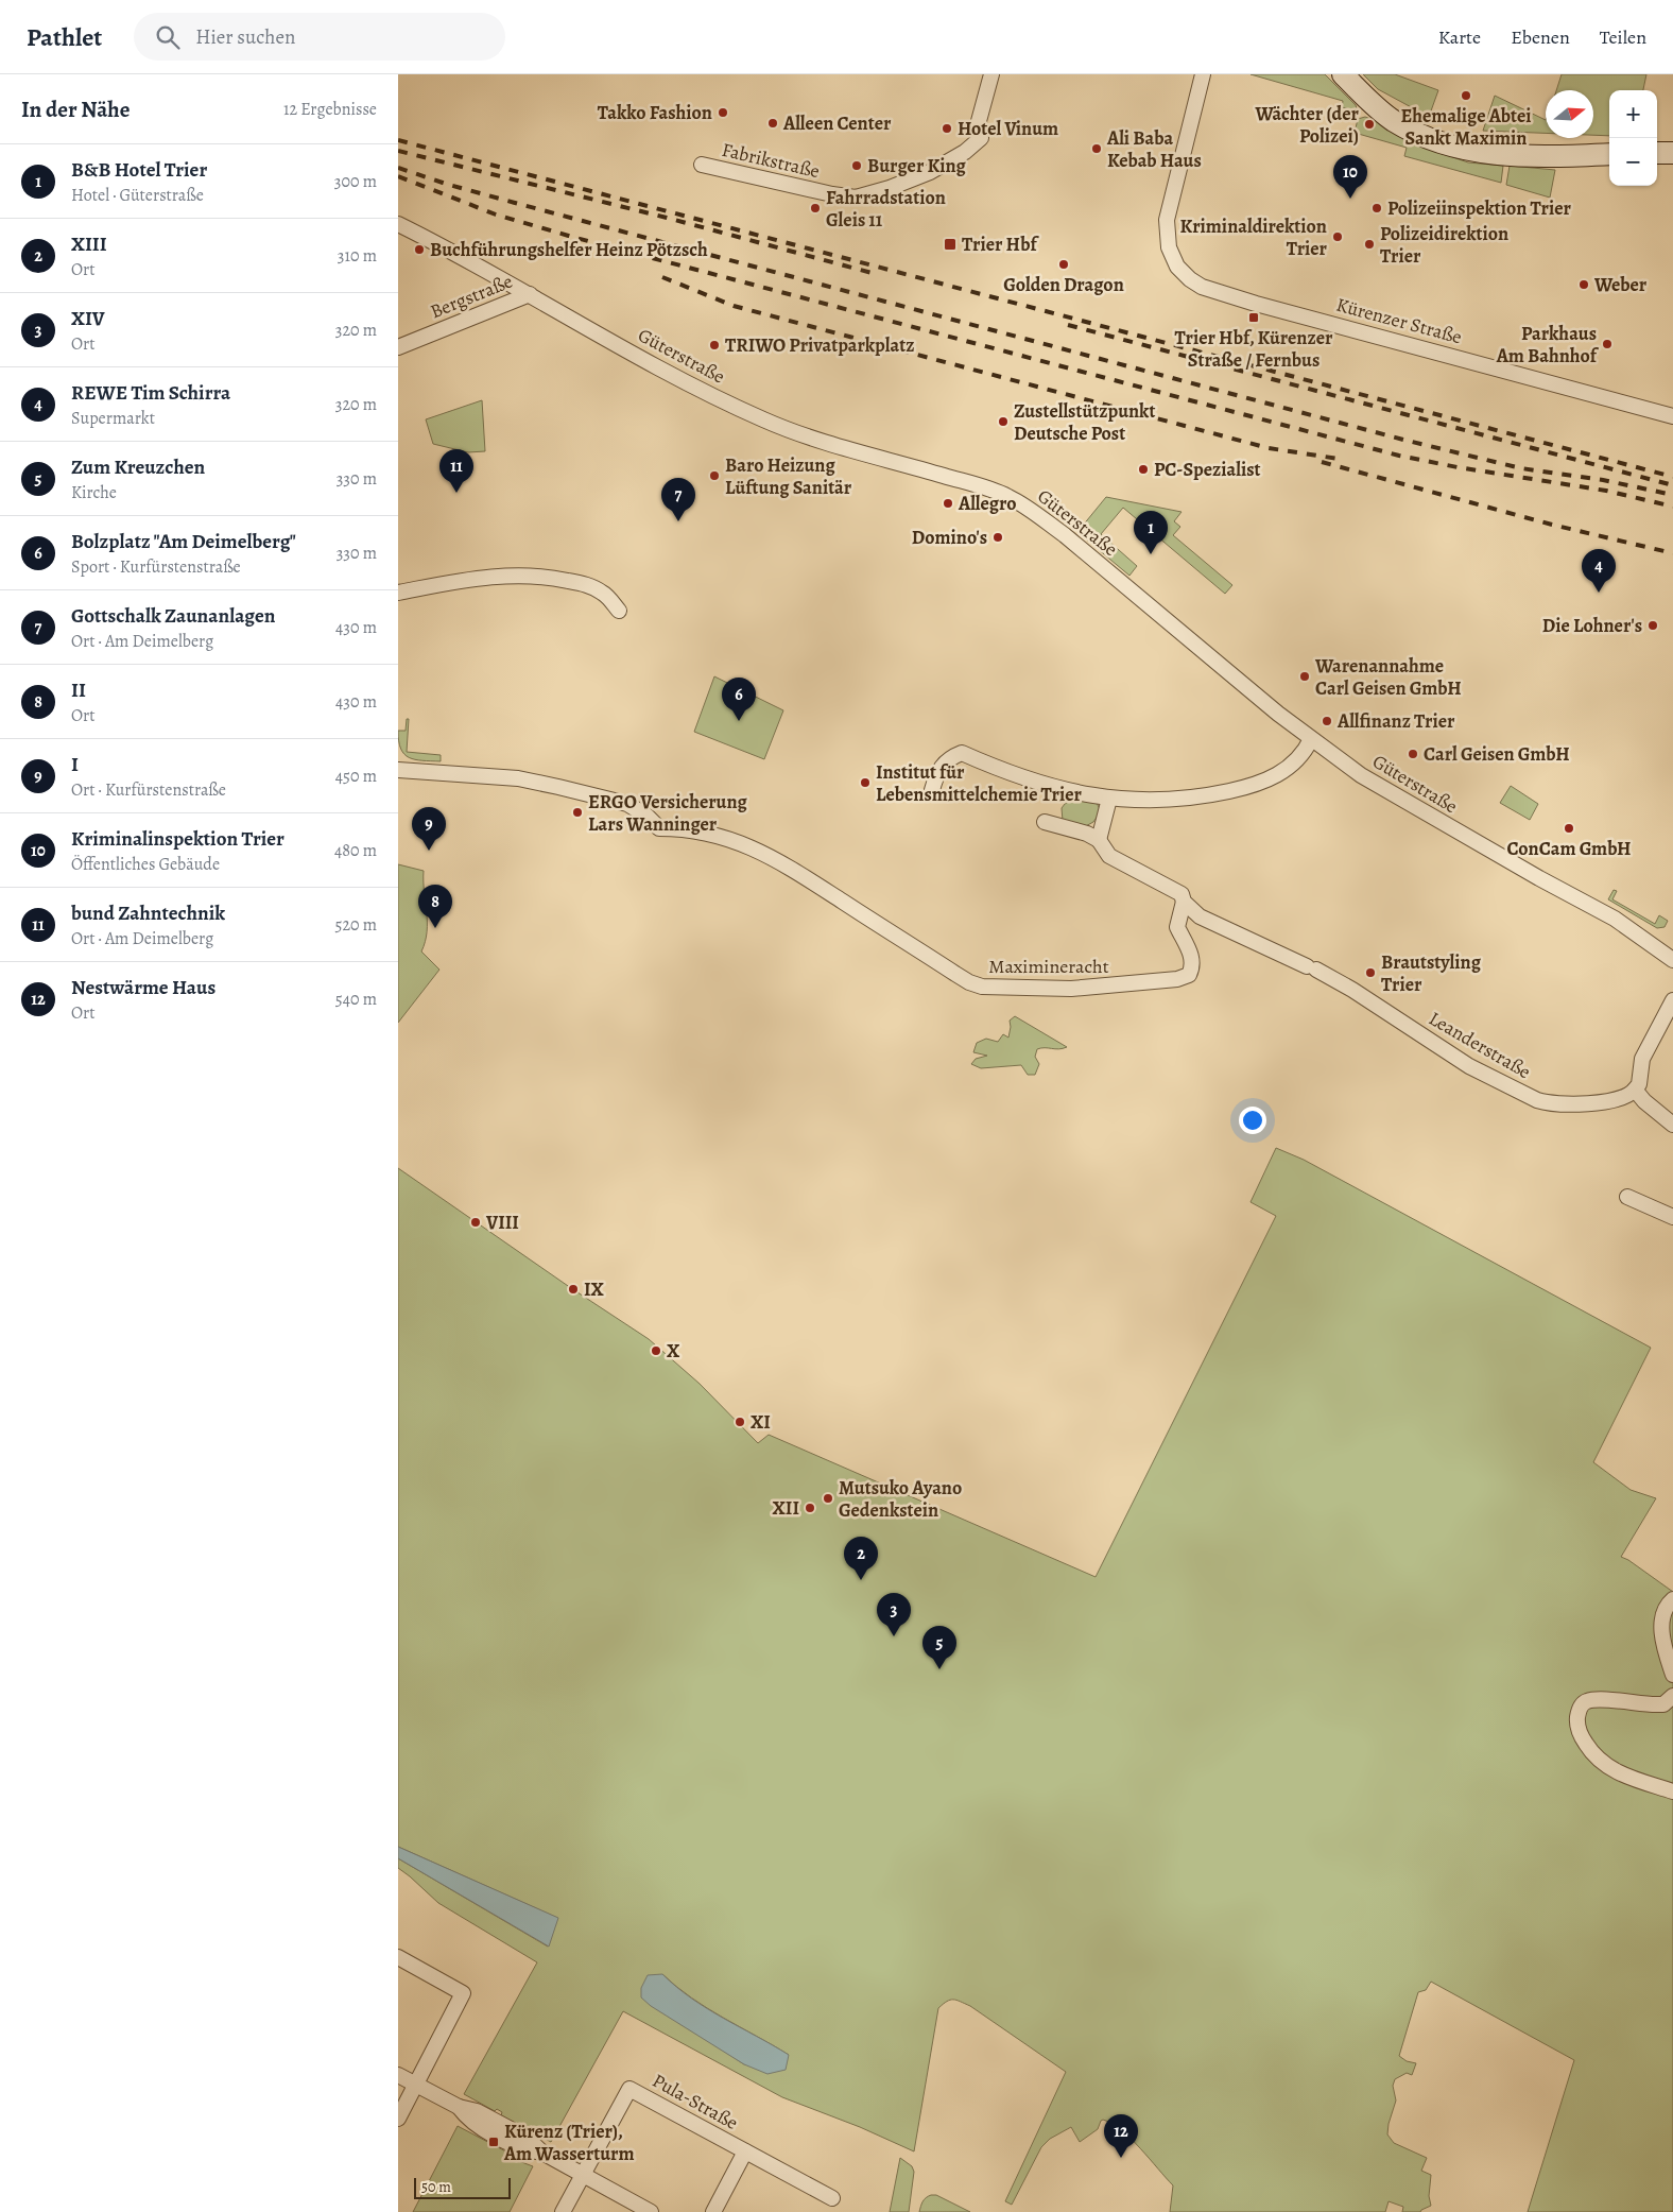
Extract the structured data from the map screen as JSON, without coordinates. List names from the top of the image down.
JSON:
{
  "streets": {
    "street": [
      "Fabrikstraße",
      "Bergstraße",
      "Kürenzer Straße",
      "Güterstraße",
      "Maximineracht",
      "Leanderstraße",
      "Pula-Straße"
    ]
  },
  "crossings": [
    ["Bergstraße", "Güterstraße"],
    ["Maximineracht", "Leanderstraße"]
  ],
  "places": {
    "other": [
      "Ehemalige Abtei Sankt Maximin",
      "Takko Fashion",
      "Alleen Center",
      "Wächter (der Polizei)",
      "Hotel Vinum",
      "Ali Baba Kebab Haus",
      "Burger King",
      "Fahrradstation Gleis 11",
      "Polizeiinspektion Trier",
      "Kriminaldirektion Trier",
      "Polizeidirektion Trier",
      "Buchführungshelfer Heinz Pötzsch",
      "Golden Dragon",
      "Weber",
      "Parkhaus Am Bahnhof",
      "TRIWO Privatparkplatz",
      "Zustellstützpunkt Deutsche Post",
      "PC-Spezialist",
      "Baro Heizung Lüftung Sanitär",
      "Allegro",
      "Domino's",
      "Die Lohner's",
      "Warenannahme Carl Geisen GmbH",
      "Allfinanz Trier",
      "Carl Geisen GmbH",
      "Institut für Lebensmittelchemie Trier",
      "ERGO Versicherung Lars Wanninger",
      "ConCam GmbH",
      "Brautstyling Trier",
      "VIII",
      "IX",
      "X",
      "XI",
      "Mutsuko Ayano Gedenkstein",
      "XII"
    ],
    "transit": ["Trier Hbf", "Trier Hbf, Kürenzer Straße / Fernbus", "Kürenz (Trier), Am Wasserturm"]
  },
  "scale_bar": "50 m",
  "north": "right",
  "page": {
    "header": "Pathlet",
    "search": "Hier suchen",
    "nav": ["Karte", "Ebenen", "Teilen"],
    "heading": ["In der Nähe", "12 Ergebnisse"],
    "map_buttons": ["+", "−"],
    "list": [
      {
        "mark": "1",
        "name": "B&B Hotel Trier",
        "note": "Hotel · Güterstraße",
        "value": "300 m"
      },
      {
        "mark": "2",
        "name": "XIII",
        "note": "Ort",
        "value": "310 m"
      },
      {
        "mark": "3",
        "name": "XIV",
        "note": "Ort",
        "value": "320 m"
      },
      {
        "mark": "4",
        "name": "REWE Tim Schirra",
        "note": "Supermarkt",
        "value": "320 m"
      },
      {
        "mark": "5",
        "name": "Zum Kreuzchen",
        "note": "Kirche",
        "value": "330 m"
      },
      {
        "mark": "6",
        "name": "Bolzplatz \"Am Deimelberg\"",
        "note": "Sport · Kurfürstenstraße",
        "value": "330 m"
      },
      {
        "mark": "7",
        "name": "Gottschalk Zaunanlagen",
        "note": "Ort · Am Deimelberg",
        "value": "430 m"
      },
      {
        "mark": "8",
        "name": "II",
        "note": "Ort",
        "value": "430 m"
      },
      {
        "mark": "9",
        "name": "I",
        "note": "Ort · Kurfürstenstraße",
        "value": "450 m"
      },
      {
        "mark": "10",
        "name": "Kriminalinspektion Trier",
        "note": "Öffentliches Gebäude",
        "value": "480 m"
      },
      {
        "mark": "11",
        "name": "bund Zahntechnik",
        "note": "Ort · Am Deimelberg",
        "value": "520 m"
      },
      {
        "mark": "12",
        "name": "Nestwärme Haus",
        "note": "Ort",
        "value": "540 m"
      }
    ],
    "pins": [
      "10",
      "11",
      "7",
      "1",
      "4",
      "6",
      "9",
      "8",
      "2",
      "3",
      "5",
      "12"
    ],
    "scale": "50 m"
  }
}
